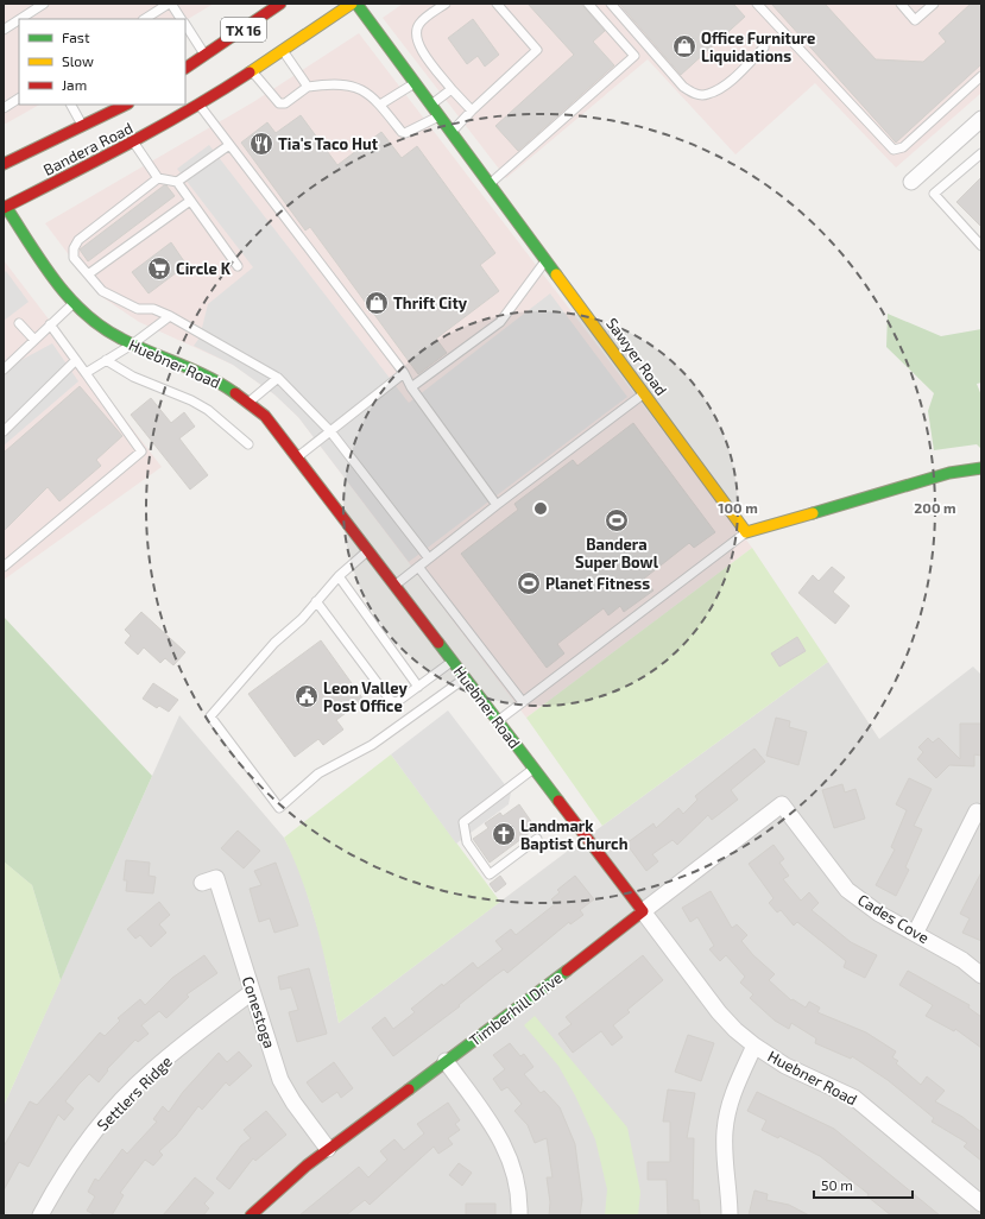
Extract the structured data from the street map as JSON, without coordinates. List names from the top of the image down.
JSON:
{
  "streets": {
    "street": [
      "TX 16",
      "Bandera Road",
      "Sawyer Road",
      "Huebner Road",
      "Cades Cove",
      "Timberhill Drive",
      "Conestoga",
      "Settlers Ridge"
    ]
  },
  "crossings": [
    ["Bandera Road", "Huebner Road"],
    ["Huebner Road", "Timberhill Drive"],
    ["Cades Cove", "Timberhill Drive"],
    ["Timberhill Drive", "Conestoga"],
    ["Conestoga", "Settlers Ridge"]
  ],
  "places": {
    "shop": ["Office Furniture Liquidations", "Thrift City"],
    "restaurant": ["Tia's Taco Hut"],
    "supermarket": ["Circle K"],
    "sports": ["Bandera Super Bowl", "Planet Fitness"],
    "public building": ["Leon Valley Post Office"],
    "church": ["Landmark Baptist Church"]
  },
  "legend": ["Fast", "Slow", "Jam"],
  "scale_bar": "50 m",
  "rings": ["100 m", "200 m"]
}
